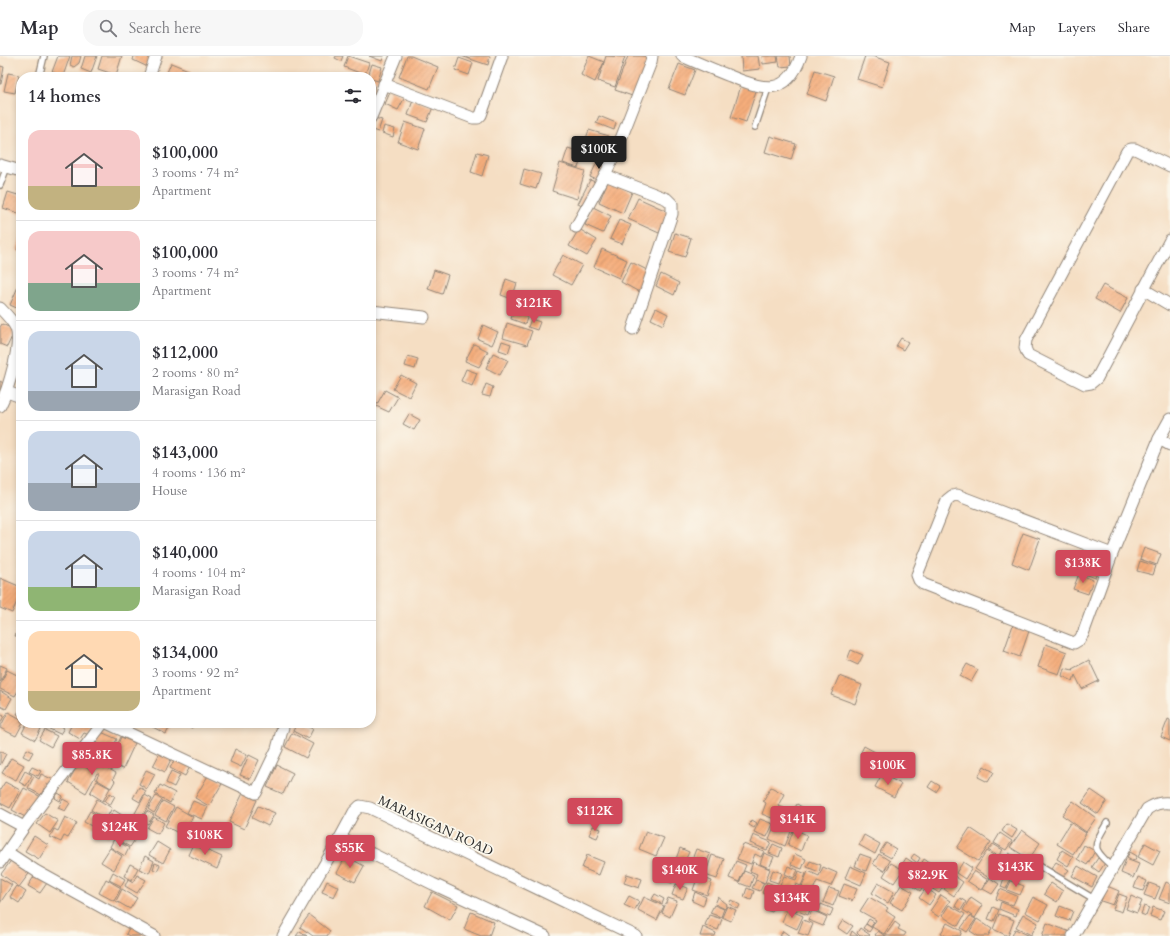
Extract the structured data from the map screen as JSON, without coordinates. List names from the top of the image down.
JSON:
{
  "streets": {
    "street": ["MARASIGAN ROAD"]
  },
  "page": {
    "header": "Map",
    "search": "Search here",
    "nav": ["Map", "Layers", "Share"],
    "heading": "14 homes",
    "list": [
      {
        "name": "$100,000",
        "note": "3 rooms · 74 m² · Apartment"
      },
      {
        "name": "$100,000",
        "note": "3 rooms · 74 m² · Apartment"
      },
      {
        "name": "$112,000",
        "note": "2 rooms · 80 m² · Marasigan Road"
      },
      {
        "name": "$143,000",
        "note": "4 rooms · 136 m² · House"
      },
      {
        "name": "$140,000",
        "note": "4 rooms · 104 m² · Marasigan Road"
      },
      {
        "name": "$134,000",
        "note": "3 rooms · 92 m² · Apartment"
      }
    ],
    "price": [
      "$100K",
      "$121K",
      "$138K",
      "$85.8K",
      "$100K",
      "$112K",
      "$141K",
      "$124K",
      "$108K",
      "$55K",
      "$143K",
      "$140K",
      "$82.9K",
      "$134K"
    ]
  }
}
